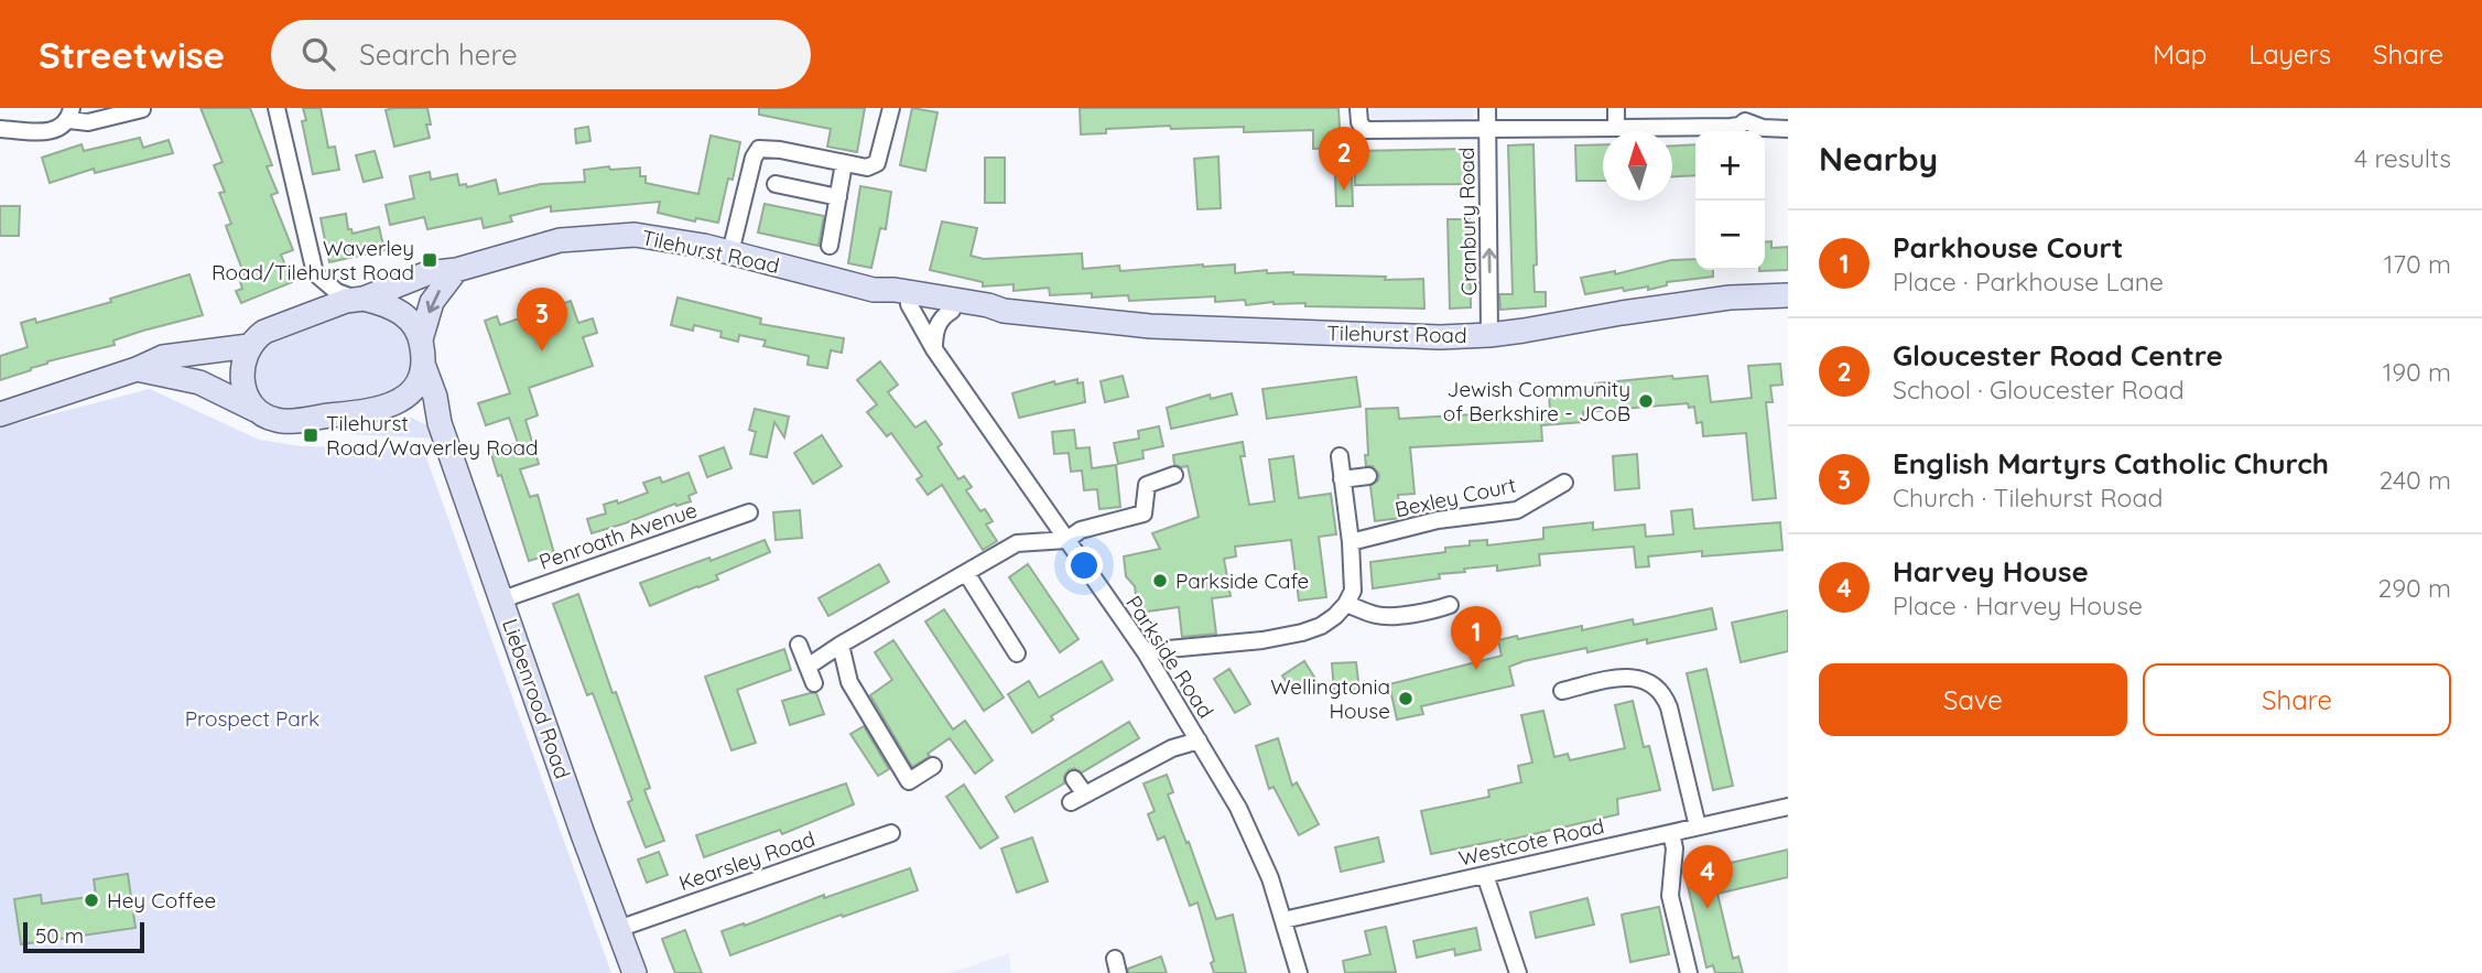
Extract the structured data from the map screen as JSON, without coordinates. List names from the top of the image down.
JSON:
{
  "streets": {
    "street": [
      "Cranbury Road",
      "Tilehurst Road",
      "Bexley Court",
      "Penroath Avenue",
      "Parkside Road",
      "Liebenrood Road",
      "Westcote Road",
      "Kearsley Road"
    ]
  },
  "crossings": [
    ["Cranbury Road", "Tilehurst Road"],
    ["Tilehurst Road", "Parkside Road"],
    ["Tilehurst Road", "Liebenrood Road"],
    ["Penroath Avenue", "Liebenrood Road"],
    ["Parkside Road", "Westcote Road"],
    ["Liebenrood Road", "Kearsley Road"]
  ],
  "one_way": ["Cranbury Road"],
  "parks": ["Prospect Park"],
  "places": {
    "transit": ["Waverley Road/Tilehurst Road", "Tilehurst Road/Waverley Road"],
    "other": [
      "Jewish Community of Berkshire - JCoB",
      "Parkside Cafe",
      "Wellingtonia House",
      "Hey Coffee"
    ]
  },
  "scale_bar": "50 m",
  "north": "top",
  "page": {
    "header": "Streetwise",
    "search": "Search here",
    "nav": ["Map", "Layers", "Share"],
    "heading": ["Nearby", "4 results"],
    "pins": [
      "2",
      "3",
      "1",
      "4"
    ],
    "map_buttons": ["+", "−"],
    "list": [
      {
        "mark": "1",
        "name": "Parkhouse Court",
        "note": "Place · Parkhouse Lane",
        "value": "170 m"
      },
      {
        "mark": "2",
        "name": "Gloucester Road Centre",
        "note": "School · Gloucester Road",
        "value": "190 m"
      },
      {
        "mark": "3",
        "name": "English Martyrs Catholic Church",
        "note": "Church · Tilehurst Road",
        "value": "240 m"
      },
      {
        "mark": "4",
        "name": "Harvey House",
        "note": "Place · Harvey House",
        "value": "290 m"
      }
    ],
    "buttons": ["Save", "Share"],
    "scale": "50 m"
  }
}
